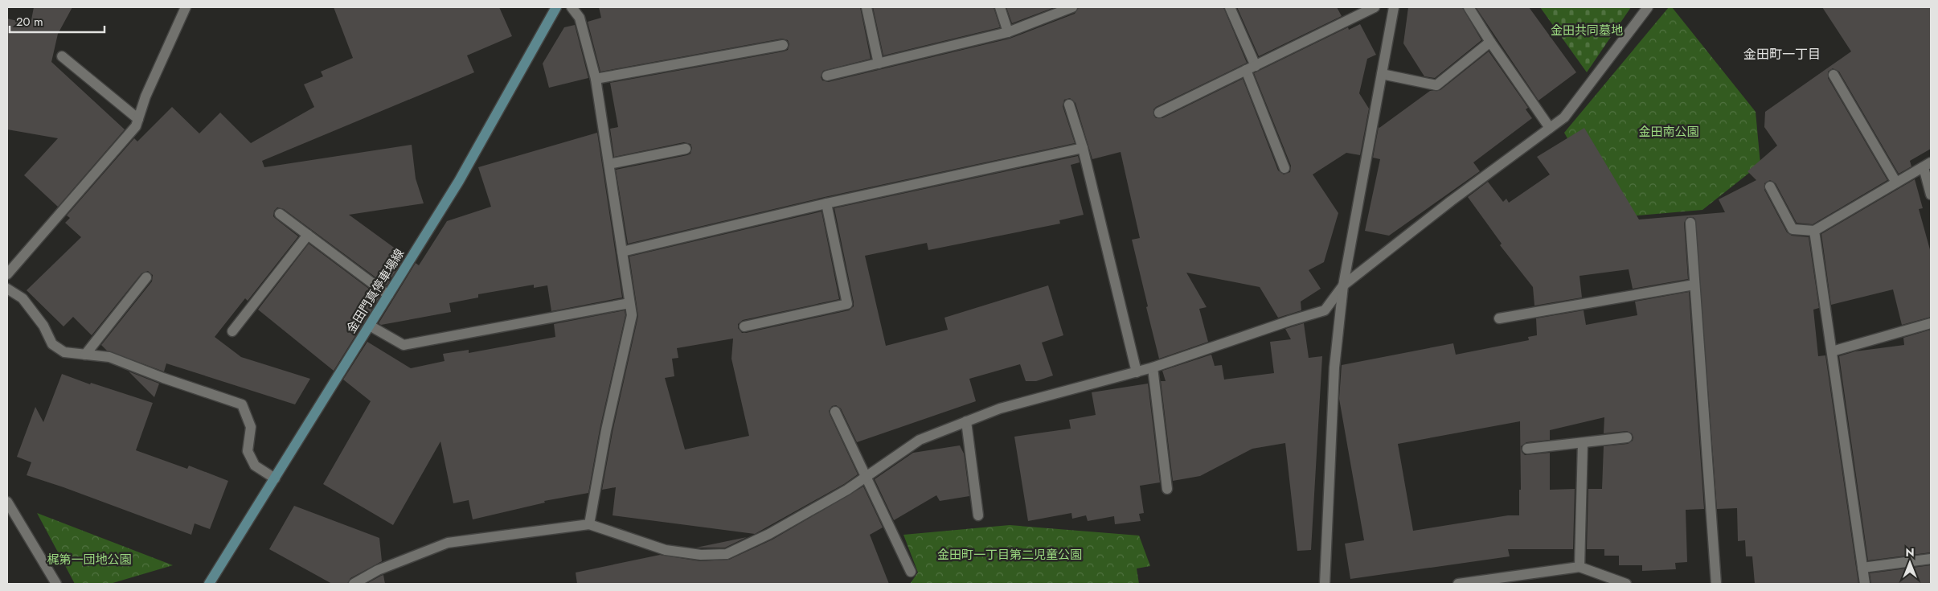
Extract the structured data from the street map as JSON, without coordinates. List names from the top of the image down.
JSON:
{
  "streets": {
    "main road": ["金田門真停車場線"]
  },
  "districts": ["金田町一丁目"],
  "parks": [
    "金田共同墓地",
    "金田南公園",
    "金田町一丁目第二児童公園",
    "梶第一団地公園"
  ],
  "scale_bar": "20 m",
  "north": "top"
}
